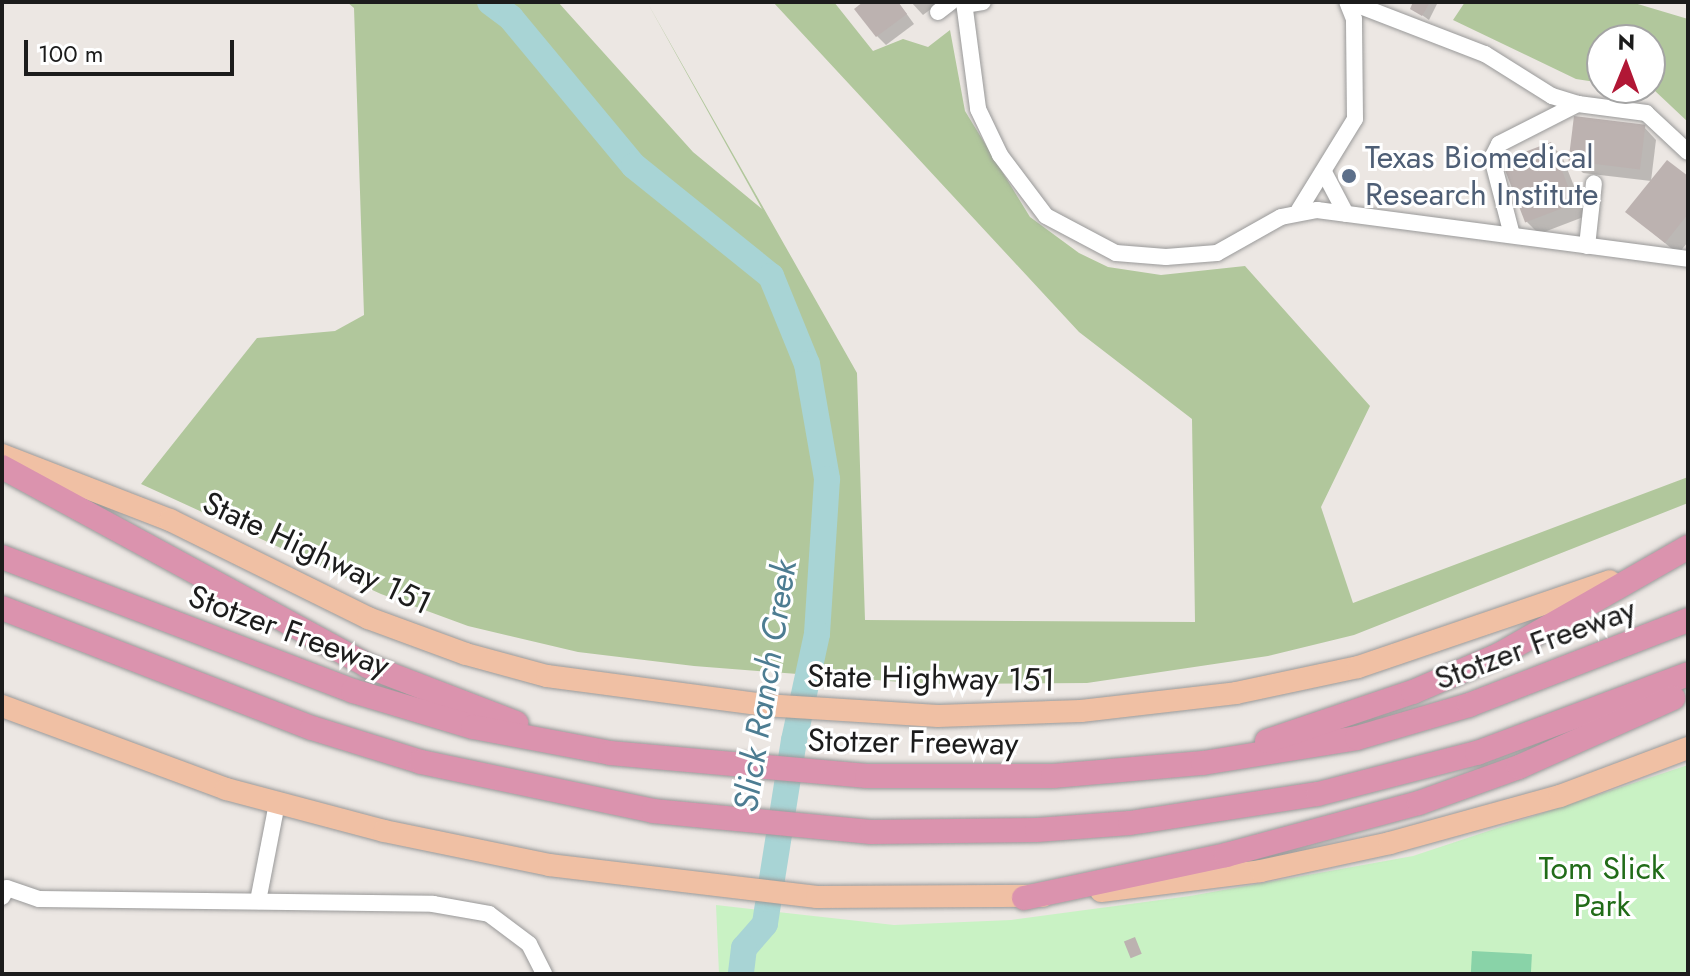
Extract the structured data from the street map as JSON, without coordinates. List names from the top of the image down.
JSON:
{
  "streets": {
    "highway": ["Stotzer Freeway"],
    "main road": ["State Highway 151"]
  },
  "water": ["Slick Ranch Creek"],
  "parks": ["Tom Slick Park"],
  "places": ["Texas Biomedical Research Institute"],
  "scale_bar": "100 m",
  "north": "top"
}
